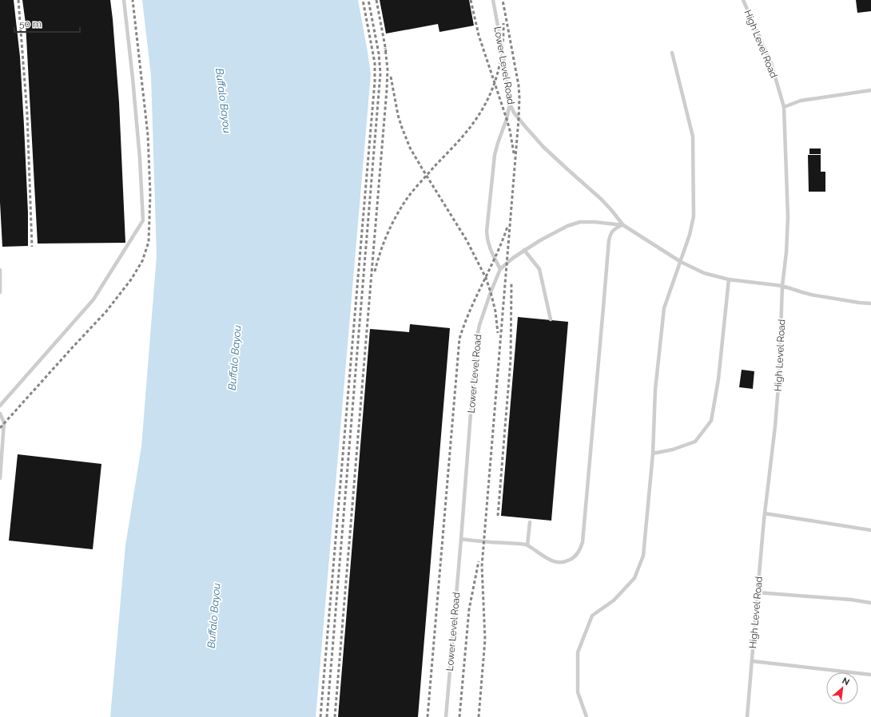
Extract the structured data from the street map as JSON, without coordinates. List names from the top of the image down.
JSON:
{
  "streets": {
    "lane": ["High Level Road", "Lower Level Road"]
  },
  "water": ["Buffalo Bayou"],
  "scale_bar": "50 m",
  "north": "top right"
}
